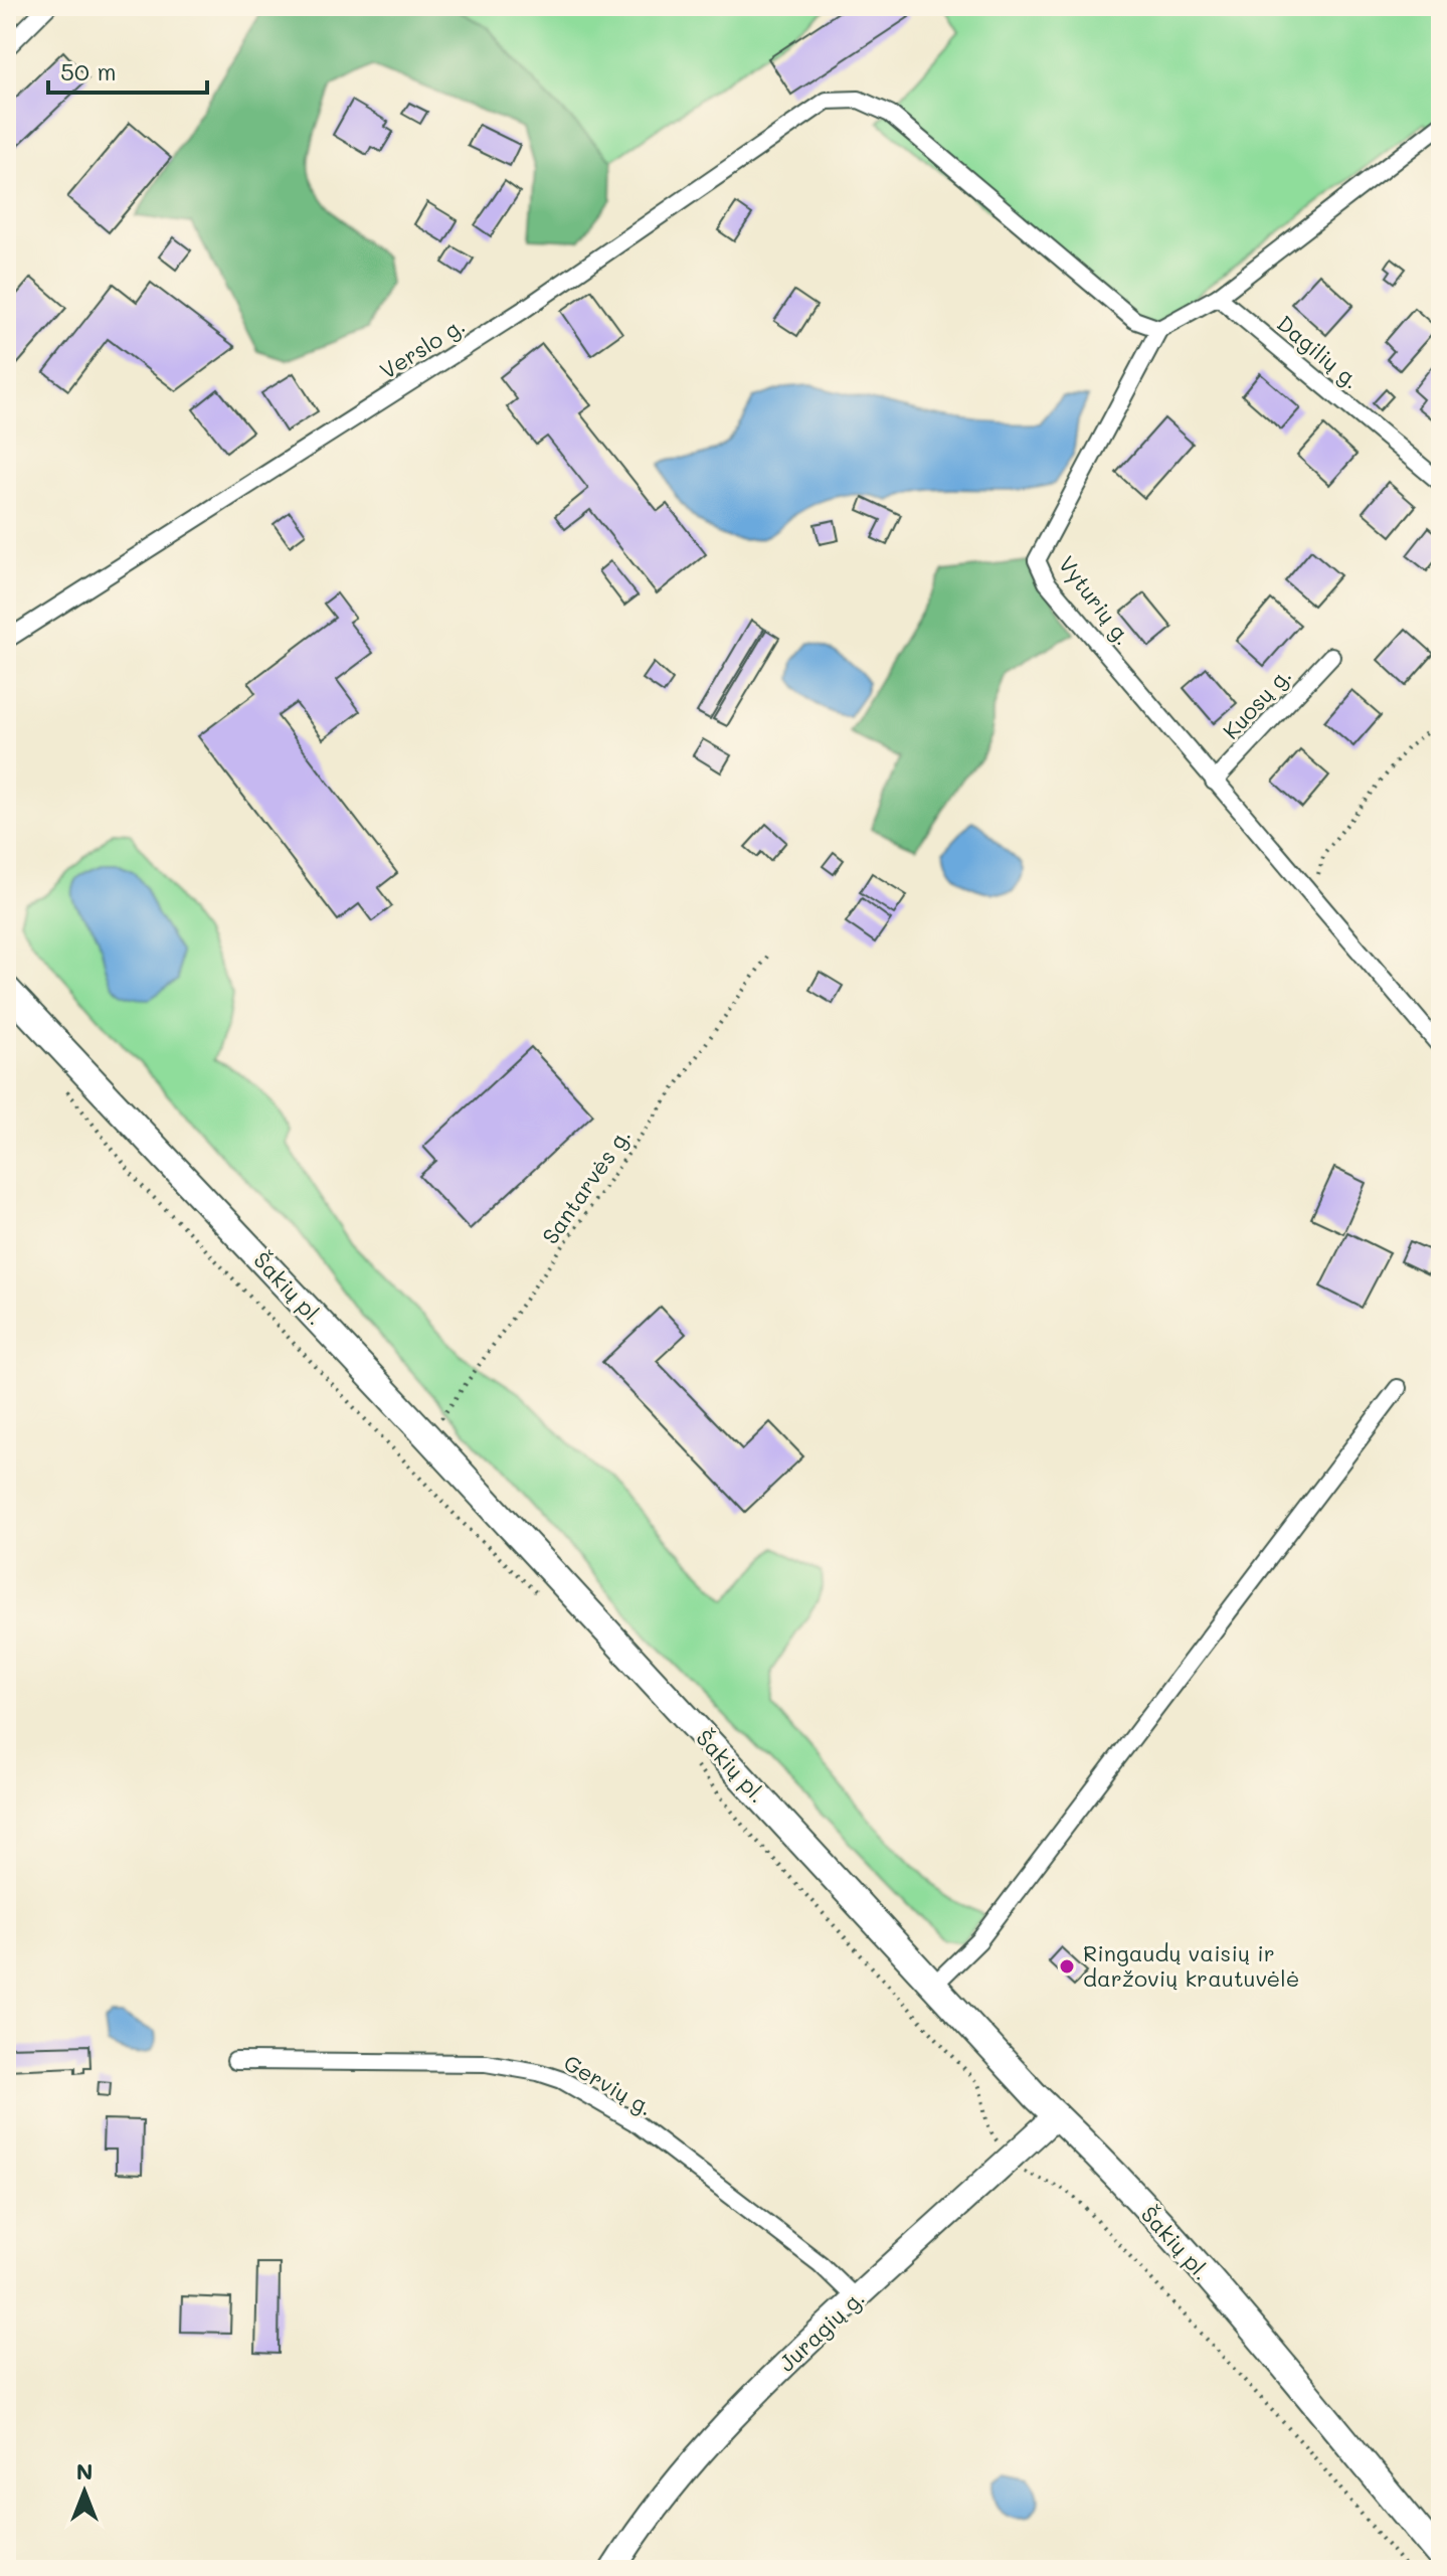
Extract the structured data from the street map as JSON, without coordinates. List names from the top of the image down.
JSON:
{
  "streets": {
    "main road": ["Šakių pl.", "Juragių g."],
    "street": [
      "Verslo g.",
      "Dagilių g.",
      "Vyturių g.",
      "Kuosų g.",
      "Gervių g."
    ],
    "path": ["Santarvės g."]
  },
  "crossings": [
    ["Verslo g.", "Vyturių g."],
    ["Vyturių g.", "Kuosų g."],
    ["Santarvės g.", "Šakių pl."],
    ["Šakių pl.", "Juragių g."],
    ["Gervių g.", "Juragių g."]
  ],
  "places": ["Ringaudų vaisių ir daržovių krautuvėlė"],
  "scale_bar": "50 m",
  "north": "top"
}
